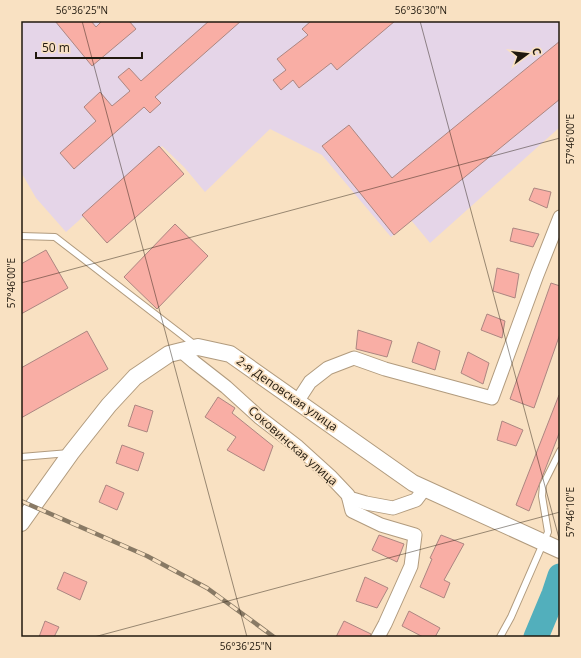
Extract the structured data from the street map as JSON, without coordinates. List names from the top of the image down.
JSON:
{
  "streets": {
    "street": ["2-я Деповская улица", "Соковинская улица"]
  },
  "crossings": [
    ["2-я Деповская улица", "Соковинская улица"]
  ],
  "scale_bar": "50 m",
  "north": "right",
  "coordinates": [
    "56°36'25\"N",
    "56°36'30\"N",
    "57°46'00\"E",
    "57°46'10\"E"
  ]
}
